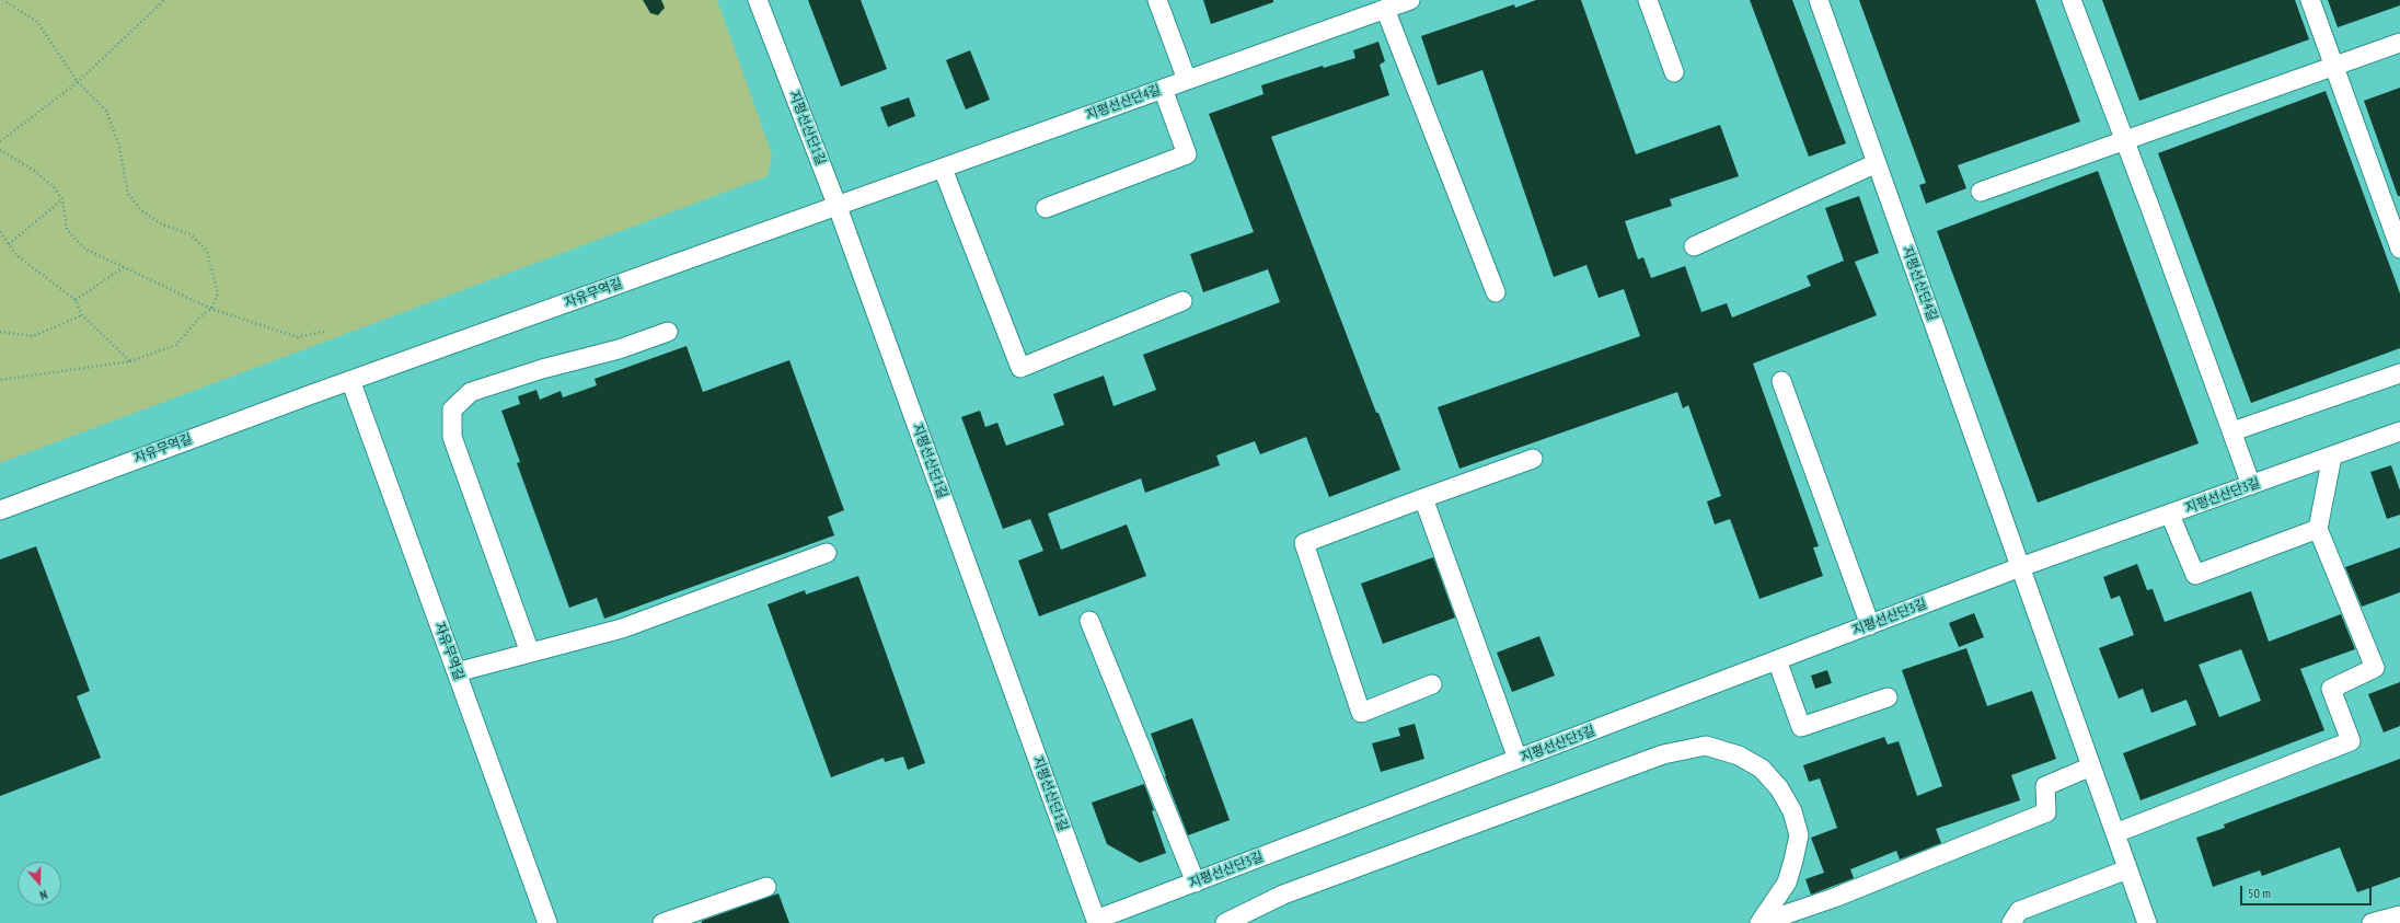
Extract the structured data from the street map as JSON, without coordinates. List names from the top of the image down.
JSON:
{
  "streets": {
    "street": [
      "지평선산단4길",
      "지평선산단1길",
      "자유무역길",
      "지평선산단3길"
    ]
  },
  "crossings": [
    ["지평선산단4길", "지평선산단1길"],
    ["지평선산단4길", "자유무역길"],
    ["지평선산단4길", "지평선산단3길"],
    ["지평선산단1길", "자유무역길"],
    ["지평선산단1길", "지평선산단3길"]
  ],
  "scale_bar": "50 m",
  "north": "bottom"
}
